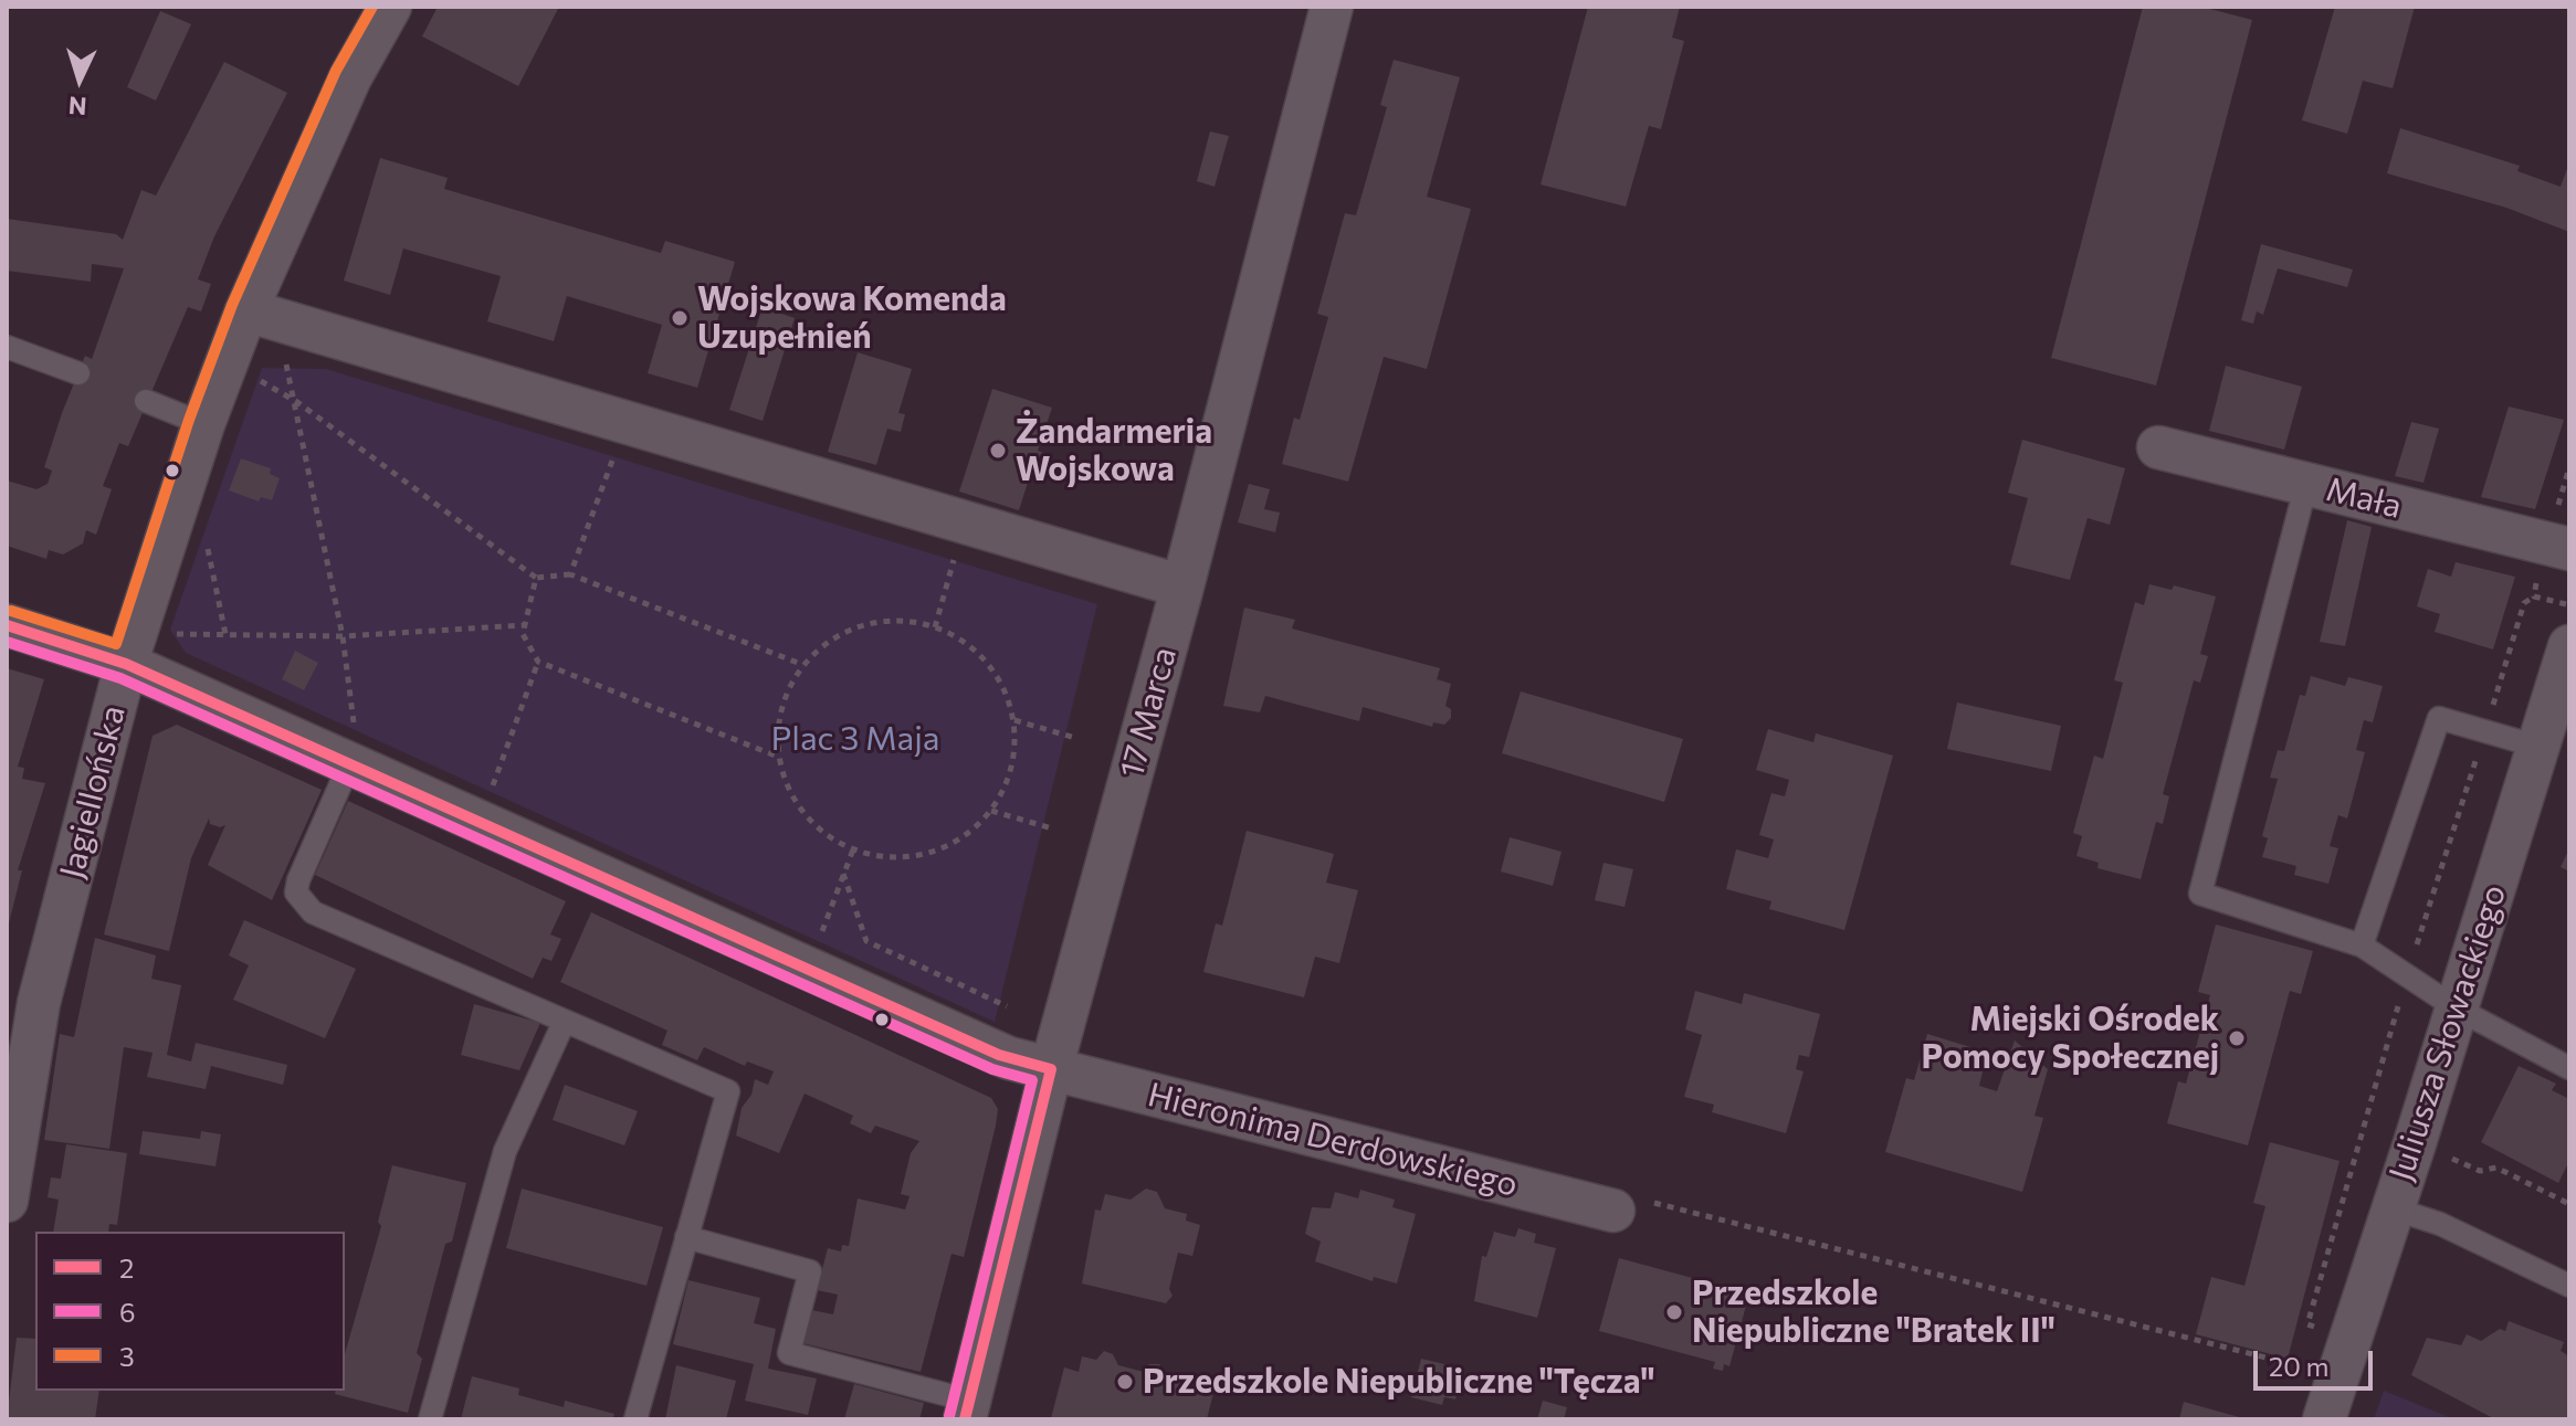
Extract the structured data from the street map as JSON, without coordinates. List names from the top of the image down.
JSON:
{
  "streets": {
    "street": [
      "Mała",
      "17 Marca",
      "Jagiellońska",
      "Juliusza Słowackiego",
      "Hieronima Derdowskiego"
    ]
  },
  "crossings": [
    ["17 Marca", "Hieronima Derdowskiego"],
    ["Jagiellońska", "Hieronima Derdowskiego"]
  ],
  "parks": ["Plac 3 Maja"],
  "places": [
    "Wojskowa Komenda Uzupełnień",
    "Żandarmeria Wojskowa",
    "Miejski Ośrodek Pomocy Społecznej",
    "Przedszkole Niepubliczne \"Bratek II\"",
    "Przedszkole Niepubliczne \"Tęcza\""
  ],
  "lines": ["transit line 3", "transit line 2", "transit line 6"],
  "legend": ["2", "6", "3"],
  "scale_bar": "20 m",
  "north": "bottom"
}
